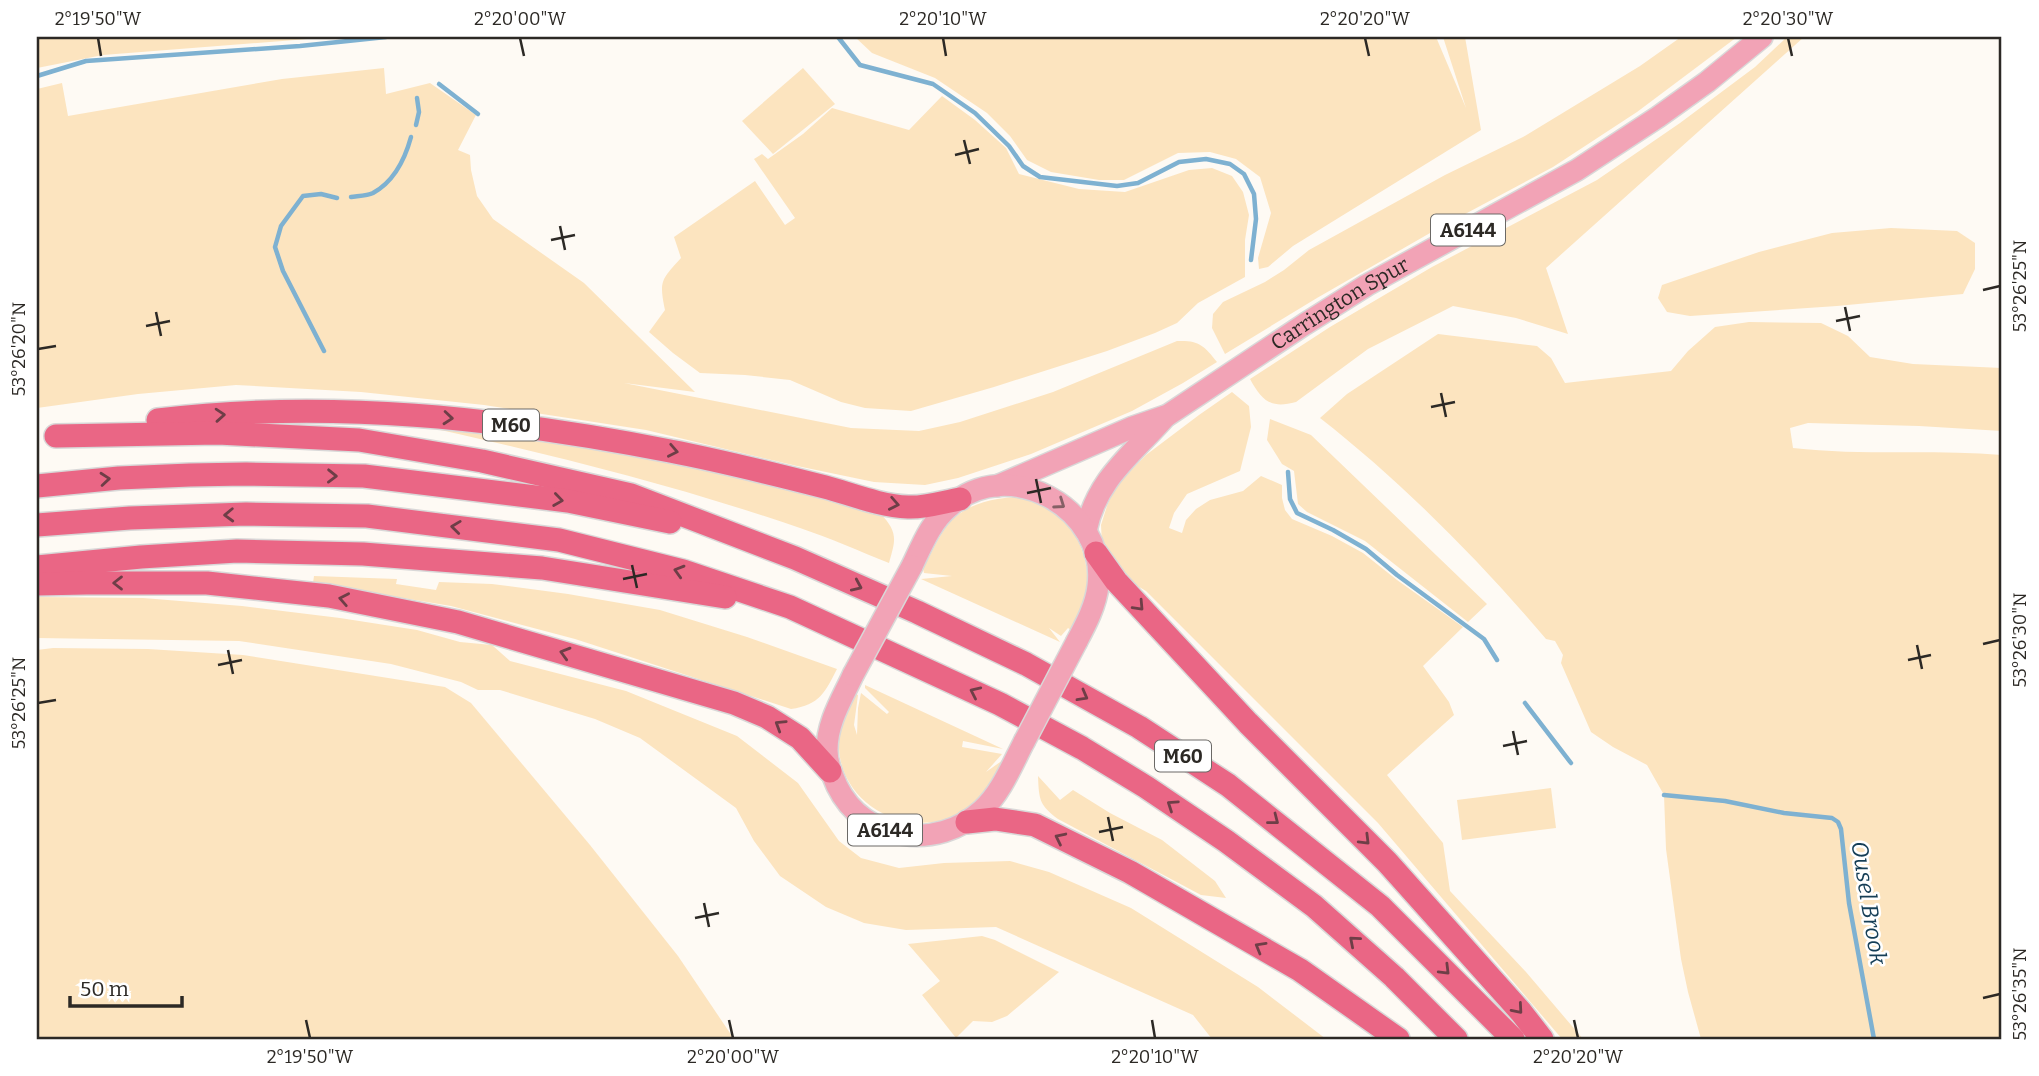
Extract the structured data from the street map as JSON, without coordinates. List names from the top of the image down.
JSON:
{
  "streets": {
    "highway": ["M60"],
    "main road": ["A6144", "Carrington Spur"]
  },
  "crossings": [
    ["A6144", "Carrington Spur"],
    ["A6144", "M60"]
  ],
  "water": ["Ousel Brook"],
  "scale_bar": "50 m",
  "coordinates": [
    "2°19'50\"W",
    "2°20'00\"W",
    "2°20'10\"W",
    "2°20'20\"W",
    "2°20'30\"W",
    "53°26'25\"N",
    "53°26'20\"N",
    "53°26'30\"N",
    "53°26'35\"N"
  ]
}
